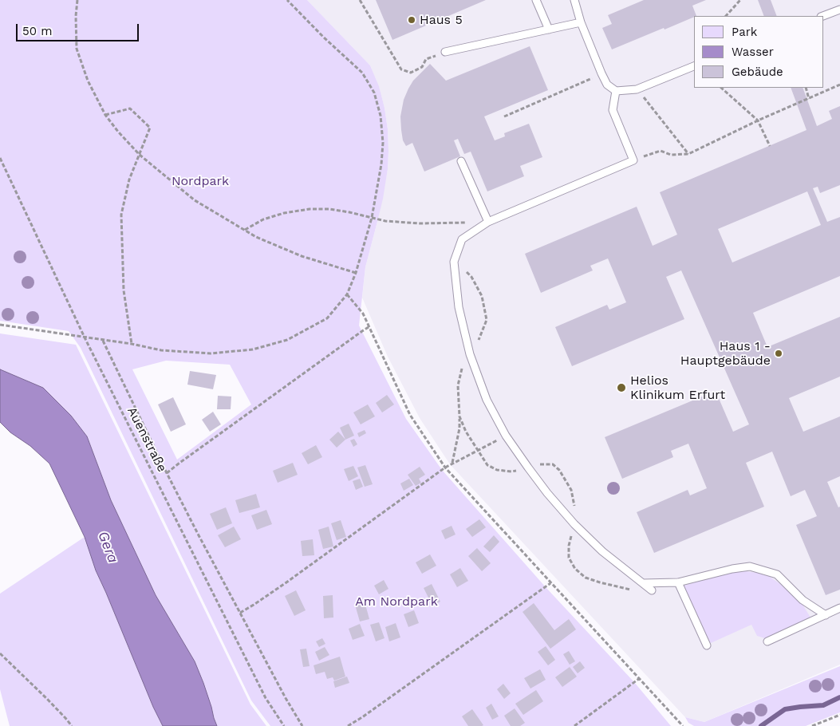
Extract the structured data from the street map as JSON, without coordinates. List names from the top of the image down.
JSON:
{
  "streets": {
    "path": ["Auenstraße"]
  },
  "water": ["Gera"],
  "parks": ["Nordpark", "Am Nordpark"],
  "places": ["Haus 5", "Haus 1 - Hauptgebäude", "Helios Klinikum Erfurt"],
  "legend": ["Park", "Wasser", "Gebäude"],
  "scale_bar": "50 m"
}
